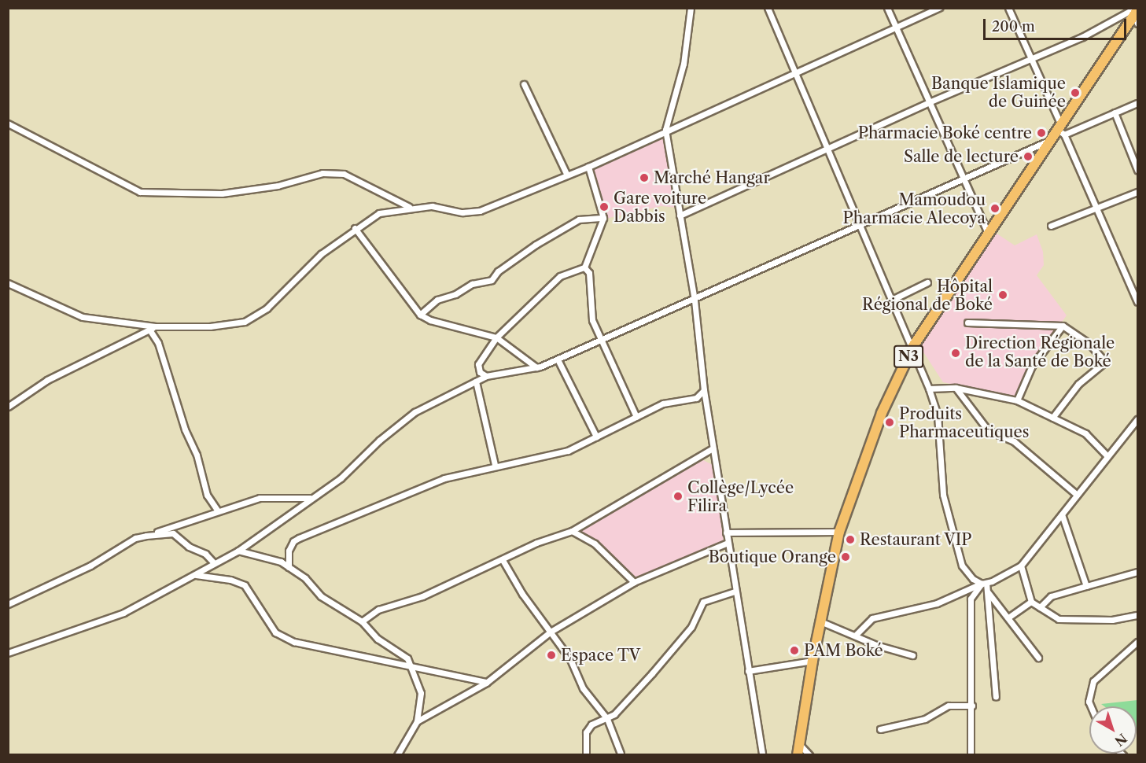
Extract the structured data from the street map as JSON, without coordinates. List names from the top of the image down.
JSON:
{
  "streets": {
    "highway": ["N3"]
  },
  "places": [
    "Banque Islamique de Guinée",
    "Pharmacie Boké centre",
    "Salle de lecture",
    "Marché Hangar",
    "Gare voiture Dabbis",
    "Mamoudou Pharmacie Alecoya",
    "Hôpital Régional de Boké",
    "Direction Régionale de la Santé de Boké",
    "Produits Pharmaceutiques",
    "Collège/Lycée Filira",
    "Restaurant VIP",
    "Boutique Orange",
    "PAM Boké",
    "Espace TV"
  ],
  "scale_bar": "200 m",
  "north": "bottom right"
}
